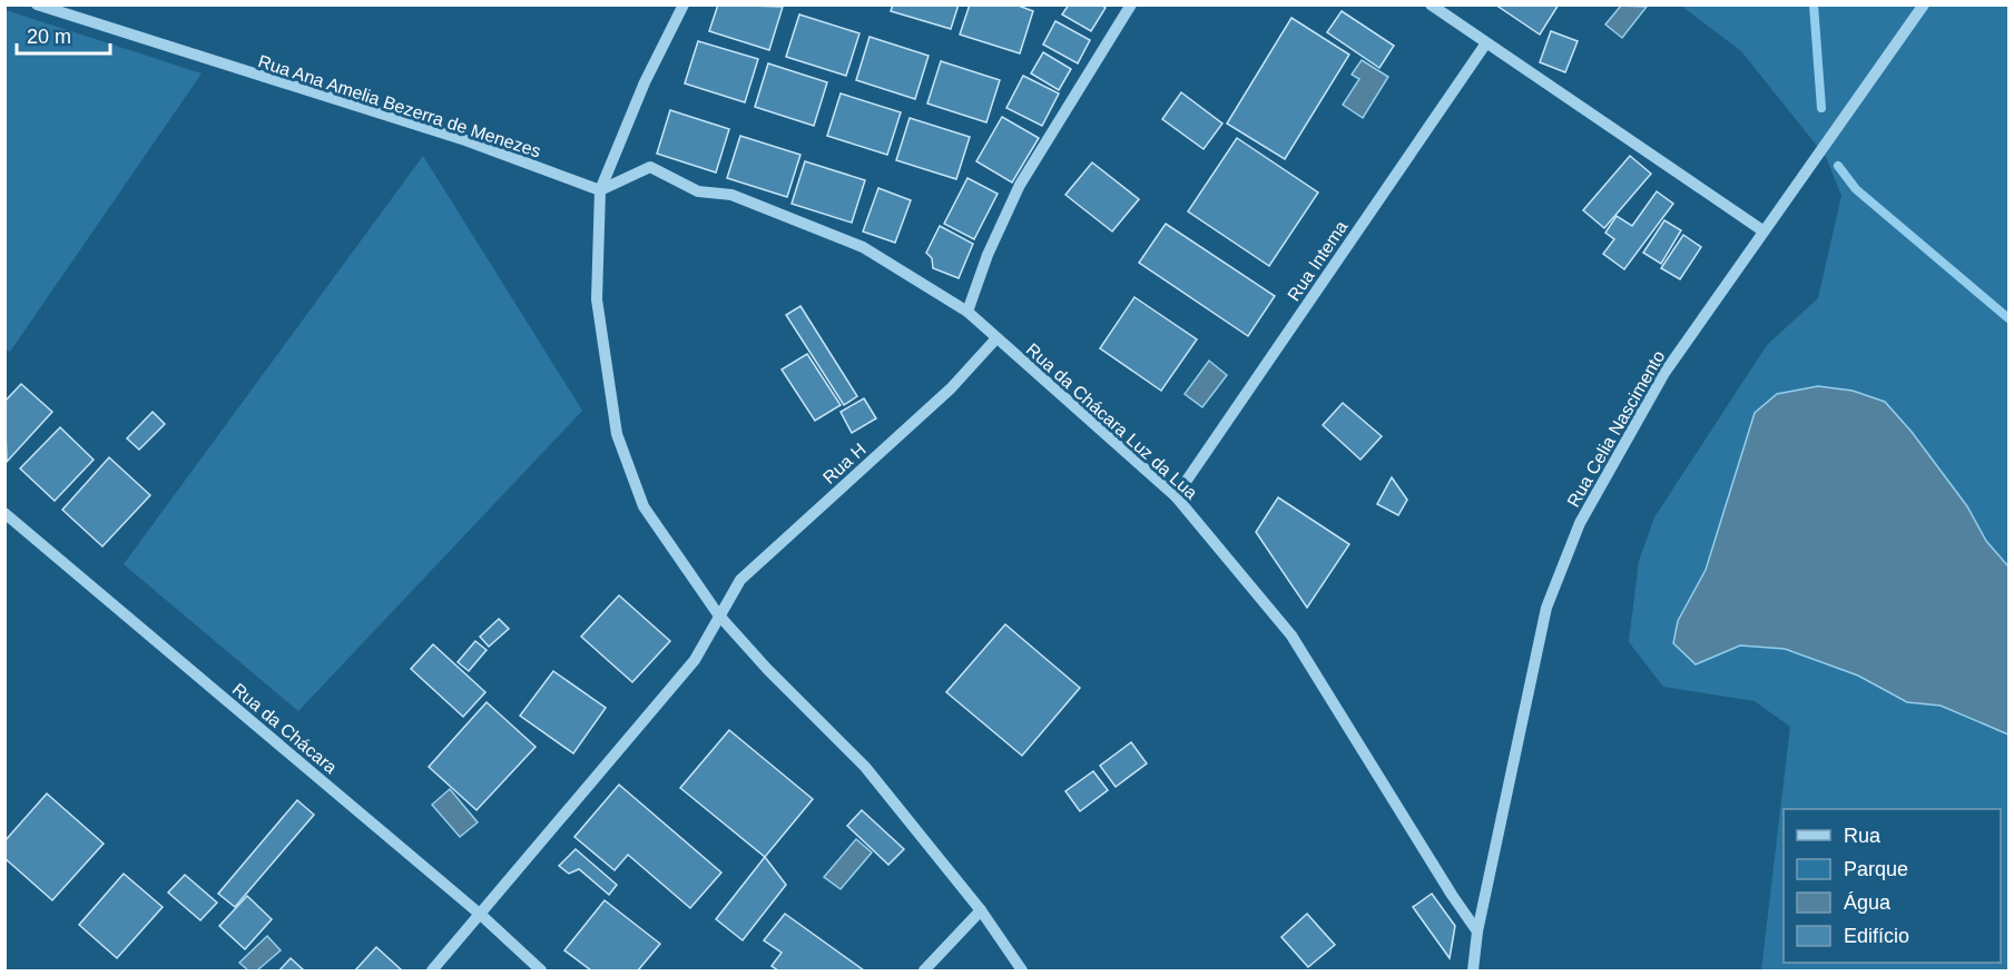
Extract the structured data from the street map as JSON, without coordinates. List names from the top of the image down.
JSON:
{
  "streets": {
    "street": [
      "Rua Ana Amelia Bezerra de Menezes",
      "Rua Intema",
      "Rua da Chácara Luz da Lua",
      "Rua Celia Nascimento",
      "Rua H",
      "Rua da Chácara"
    ]
  },
  "crossings": [
    ["Rua Ana Amelia Bezerra de Menezes", "Rua da Chácara Luz da Lua"],
    ["Rua Intema", "Rua da Chácara Luz da Lua"],
    ["Rua da Chácara Luz da Lua", "Rua Celia Nascimento"],
    ["Rua da Chácara Luz da Lua", "Rua H"],
    ["Rua H", "Rua da Chácara"]
  ],
  "legend": [
    "Rua",
    "Parque",
    "Água",
    "Edifício"
  ],
  "scale_bar": "20 m"
}
